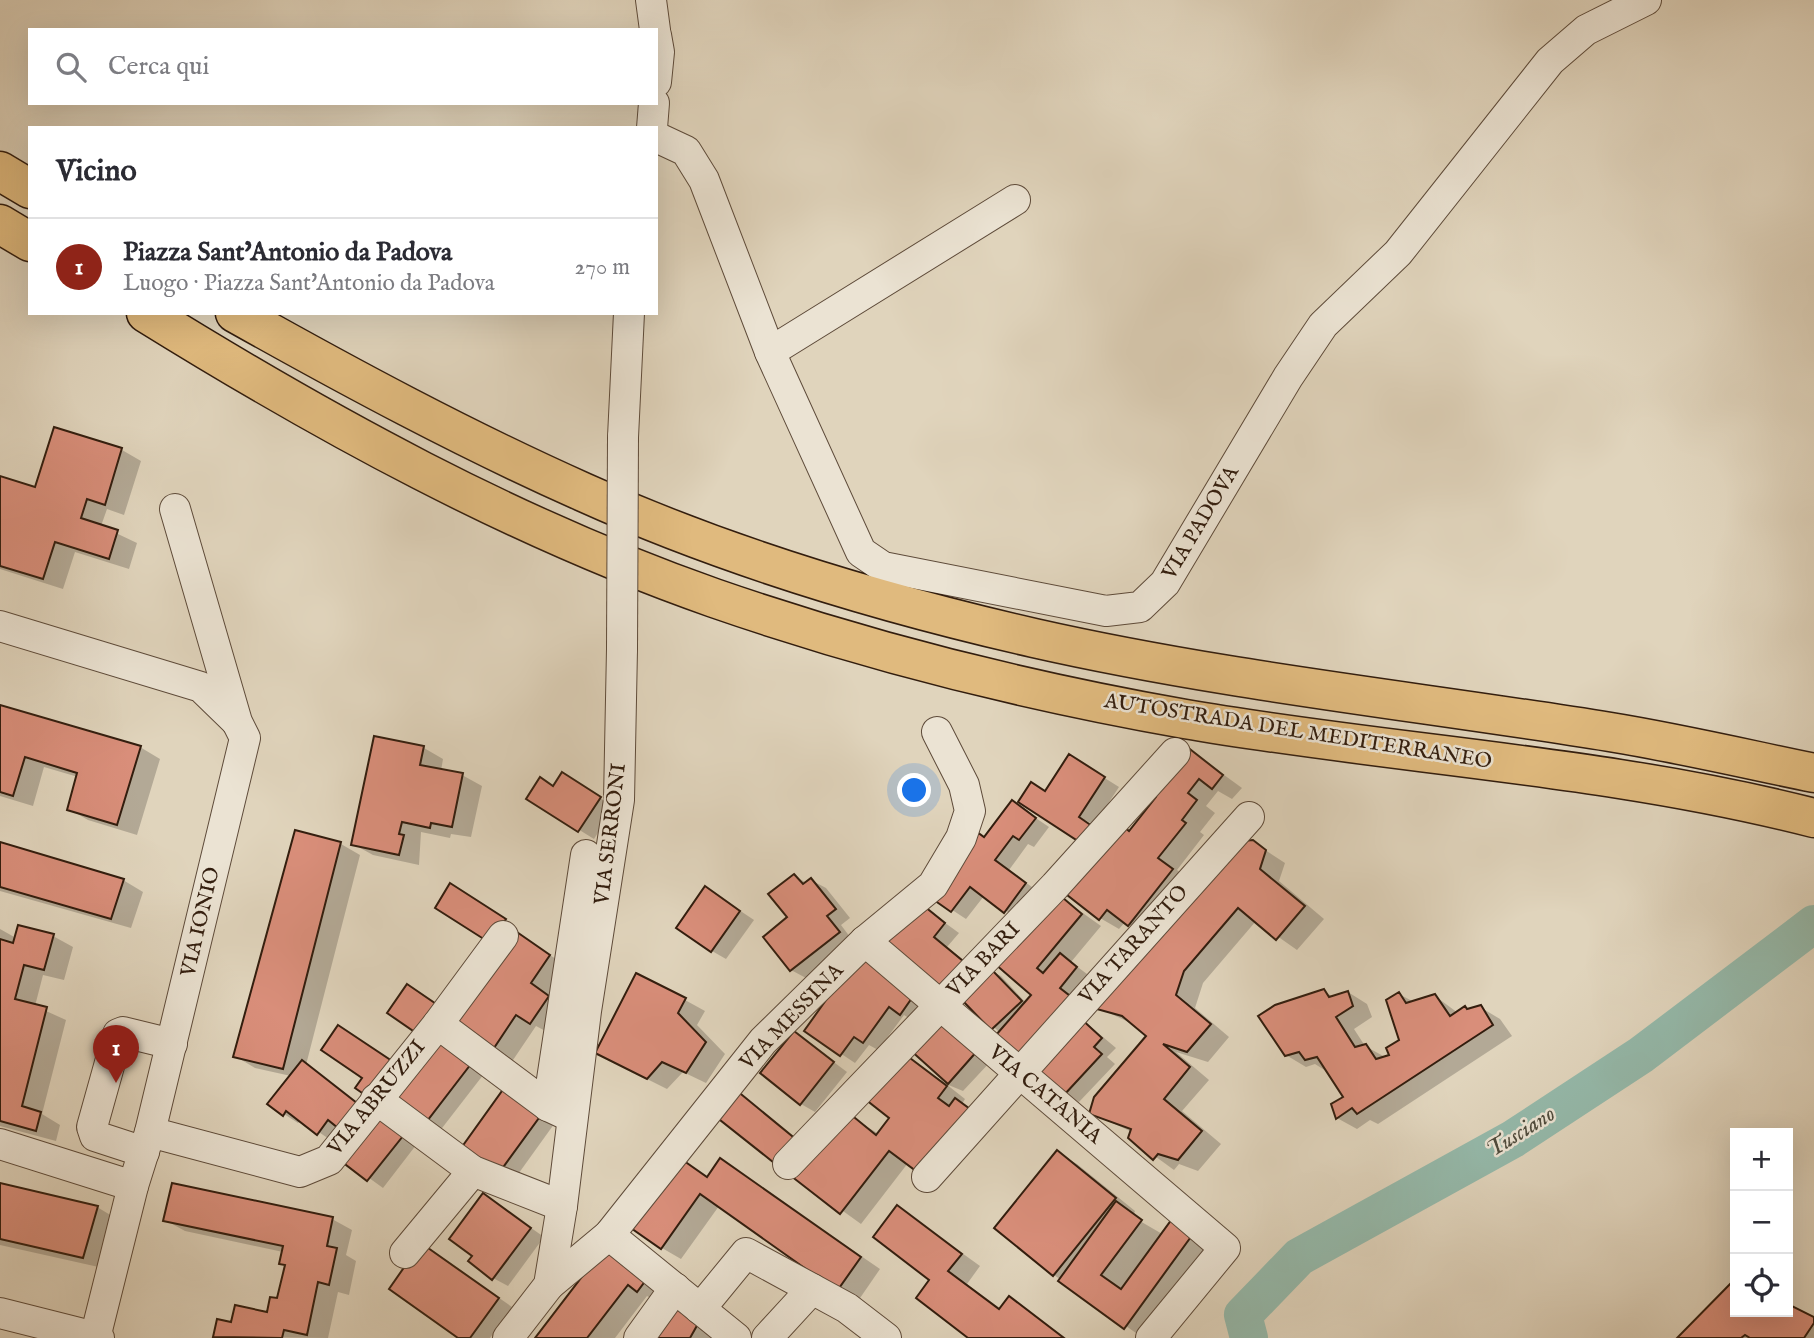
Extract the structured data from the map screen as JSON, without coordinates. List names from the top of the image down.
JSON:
{
  "streets": {
    "highway": ["AUTOSTRADA DEL MEDITERRANEO"],
    "street": [
      "VIA PADOVA",
      "VIA SERRONI",
      "VIA IONIO",
      "VIA TARANTO",
      "VIA BARI",
      "VIA MESSINA",
      "VIA CATANIA",
      "VIA ABRUZZI"
    ]
  },
  "crossings": [
    ["VIA SERRONI", "VIA MESSINA"],
    ["VIA SERRONI", "VIA ABRUZZI"],
    ["VIA IONIO", "VIA ABRUZZI"],
    ["VIA TARANTO", "VIA CATANIA"],
    ["VIA BARI", "VIA CATANIA"],
    ["VIA MESSINA", "VIA CATANIA"]
  ],
  "water": ["Tusciano"],
  "page": {
    "search": "Cerca qui",
    "heading": "Vicino",
    "list": [
      {
        "mark": "1",
        "name": "Piazza Sant'Antonio da Padova",
        "note": "Luogo · Piazza Sant'Antonio da Padova",
        "value": "270 m"
      }
    ],
    "pins": "1",
    "map_buttons": ["+", "−"]
  }
}
